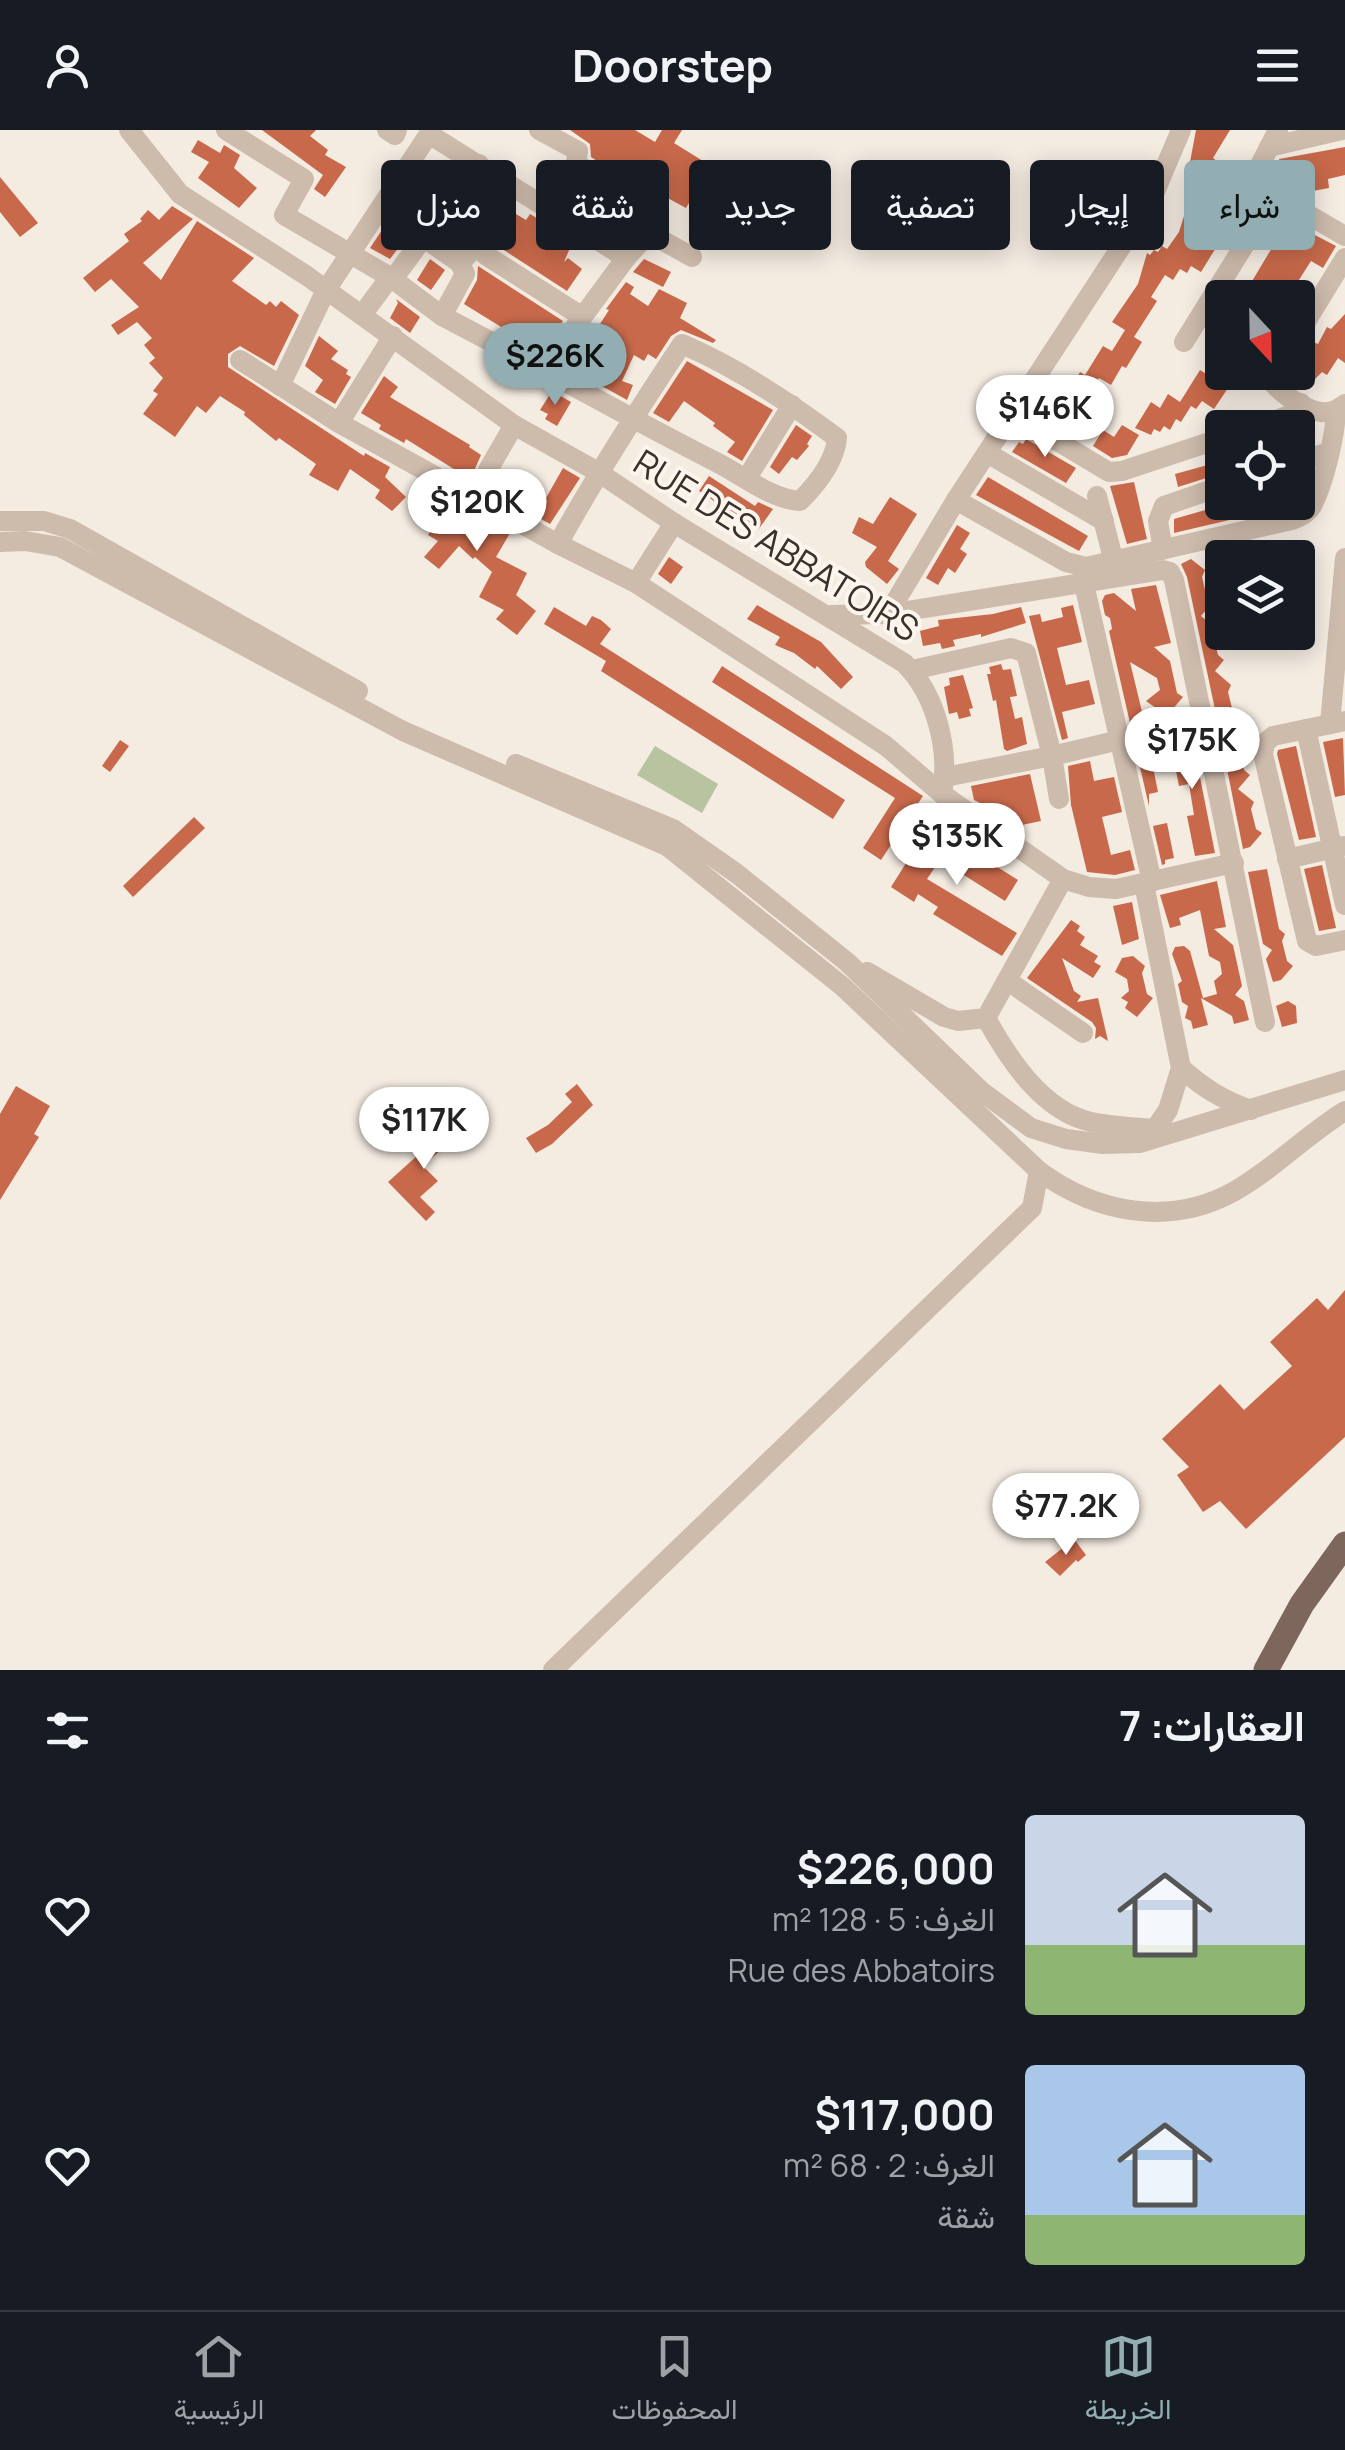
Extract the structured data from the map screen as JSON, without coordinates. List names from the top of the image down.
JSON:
{
  "streets": {
    "street": ["RUE DES ABBATOIRS"]
  },
  "north": "bottom",
  "page": {
    "header": "Doorstep",
    "chip": [
      "شراء",
      "إيجار",
      "تصفية",
      "جديد",
      "شقة",
      "منزل"
    ],
    "price": [
      "$226K",
      "$146K",
      "$120K",
      "$175K",
      "$135K",
      "$117K",
      "$77.2K"
    ],
    "heading": "العقارات: 7",
    "list": [
      {
        "name": "$226,000",
        "note": "الغرف: 5 · 128 m² · Rue des Abbatoirs"
      },
      {
        "name": "$117,000",
        "note": "الغرف: 2 · 68 m² · شقة"
      }
    ],
    "tabs": ["الخريطة", "المحفوظات", "الرئيسية"]
  }
}
